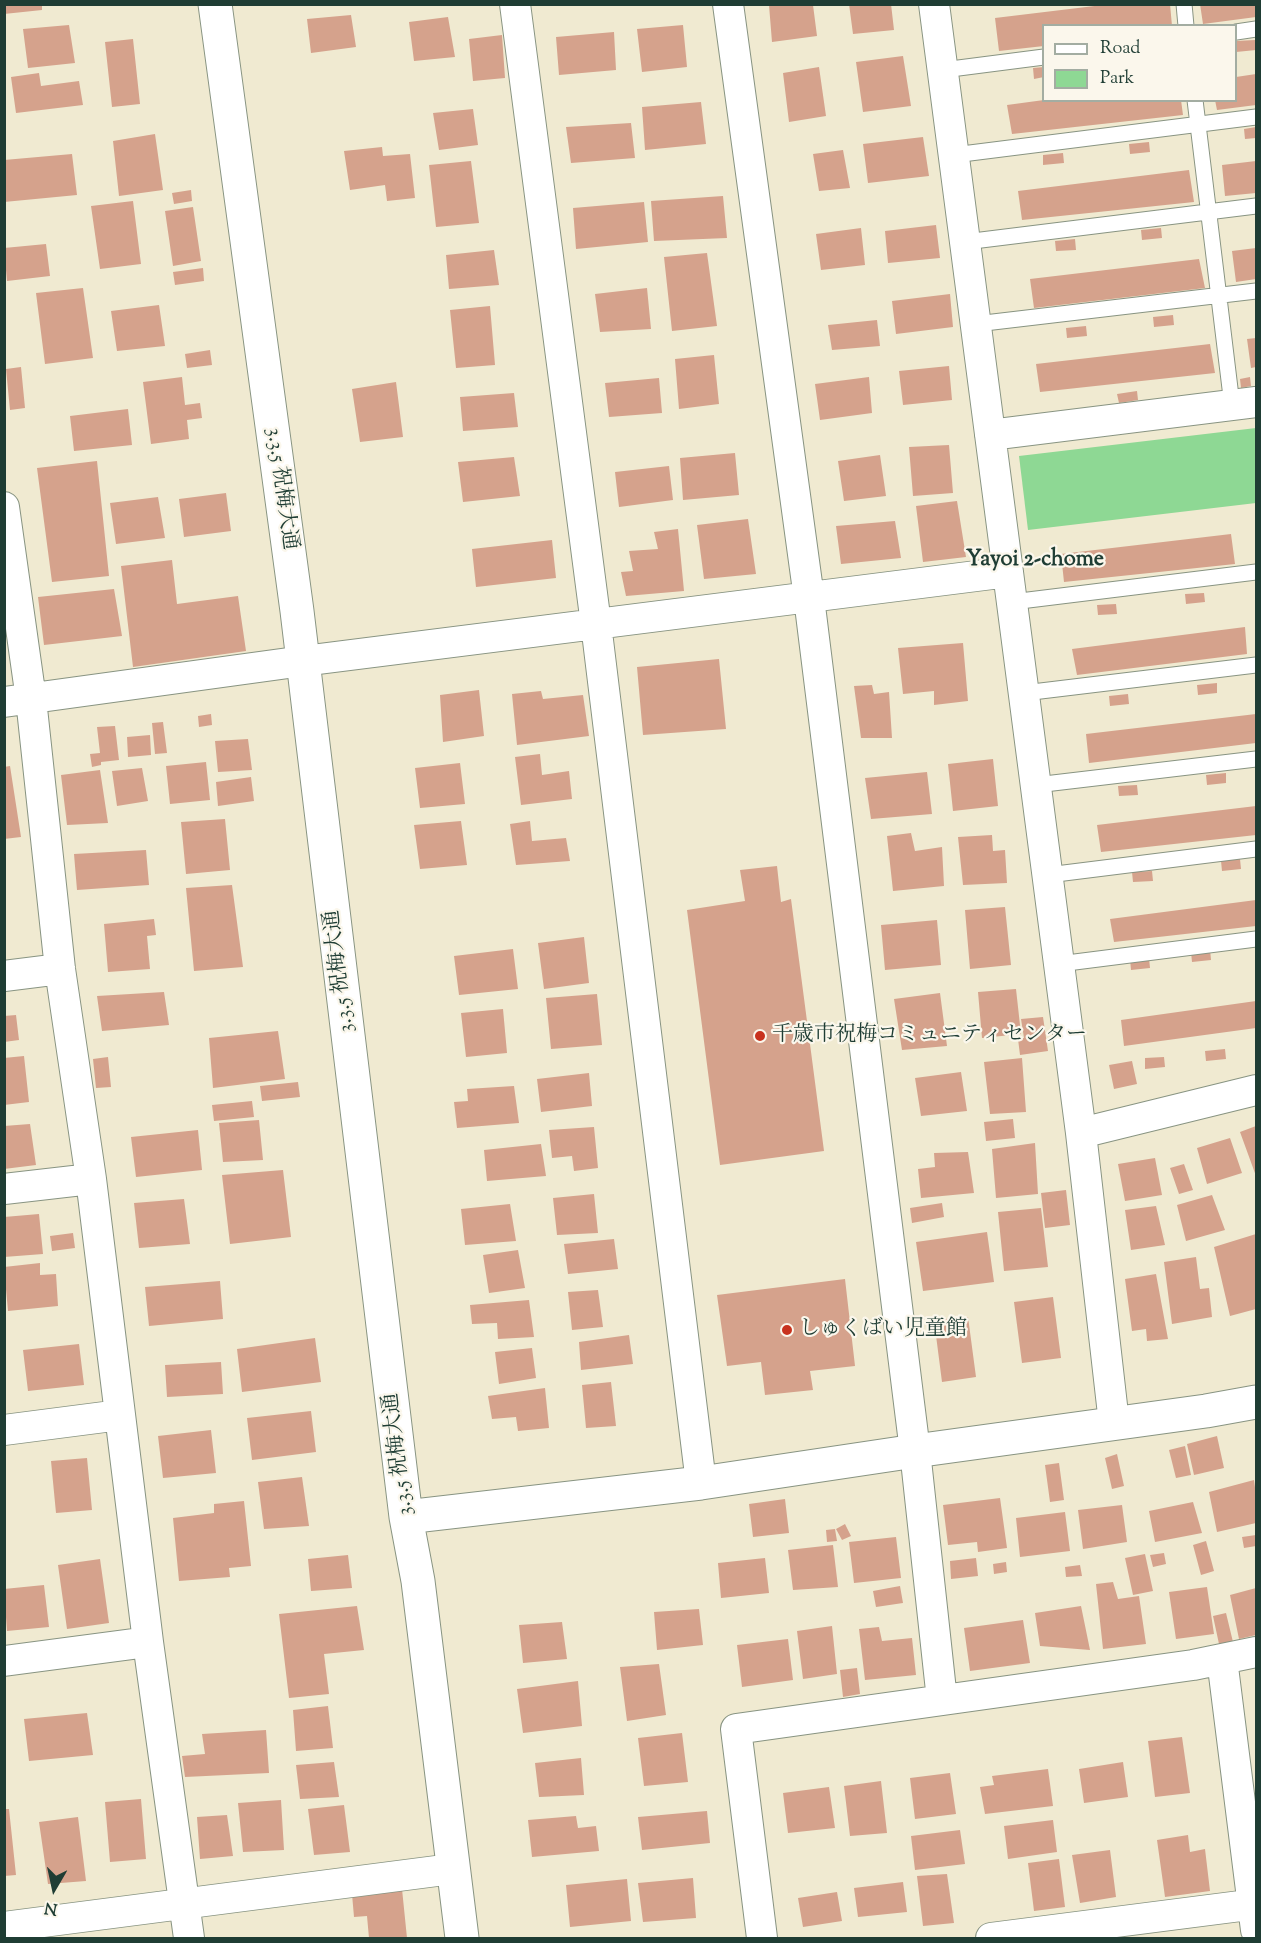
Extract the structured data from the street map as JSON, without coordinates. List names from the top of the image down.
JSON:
{
  "streets": {
    "street": ["3.3.5 祝梅大通"]
  },
  "districts": ["Yayoi 2-chome"],
  "places": ["千歳市祝梅コミュニティセンター", "しゅくばい児童館"],
  "legend": ["Road", "Park"],
  "north": "bottom"
}
